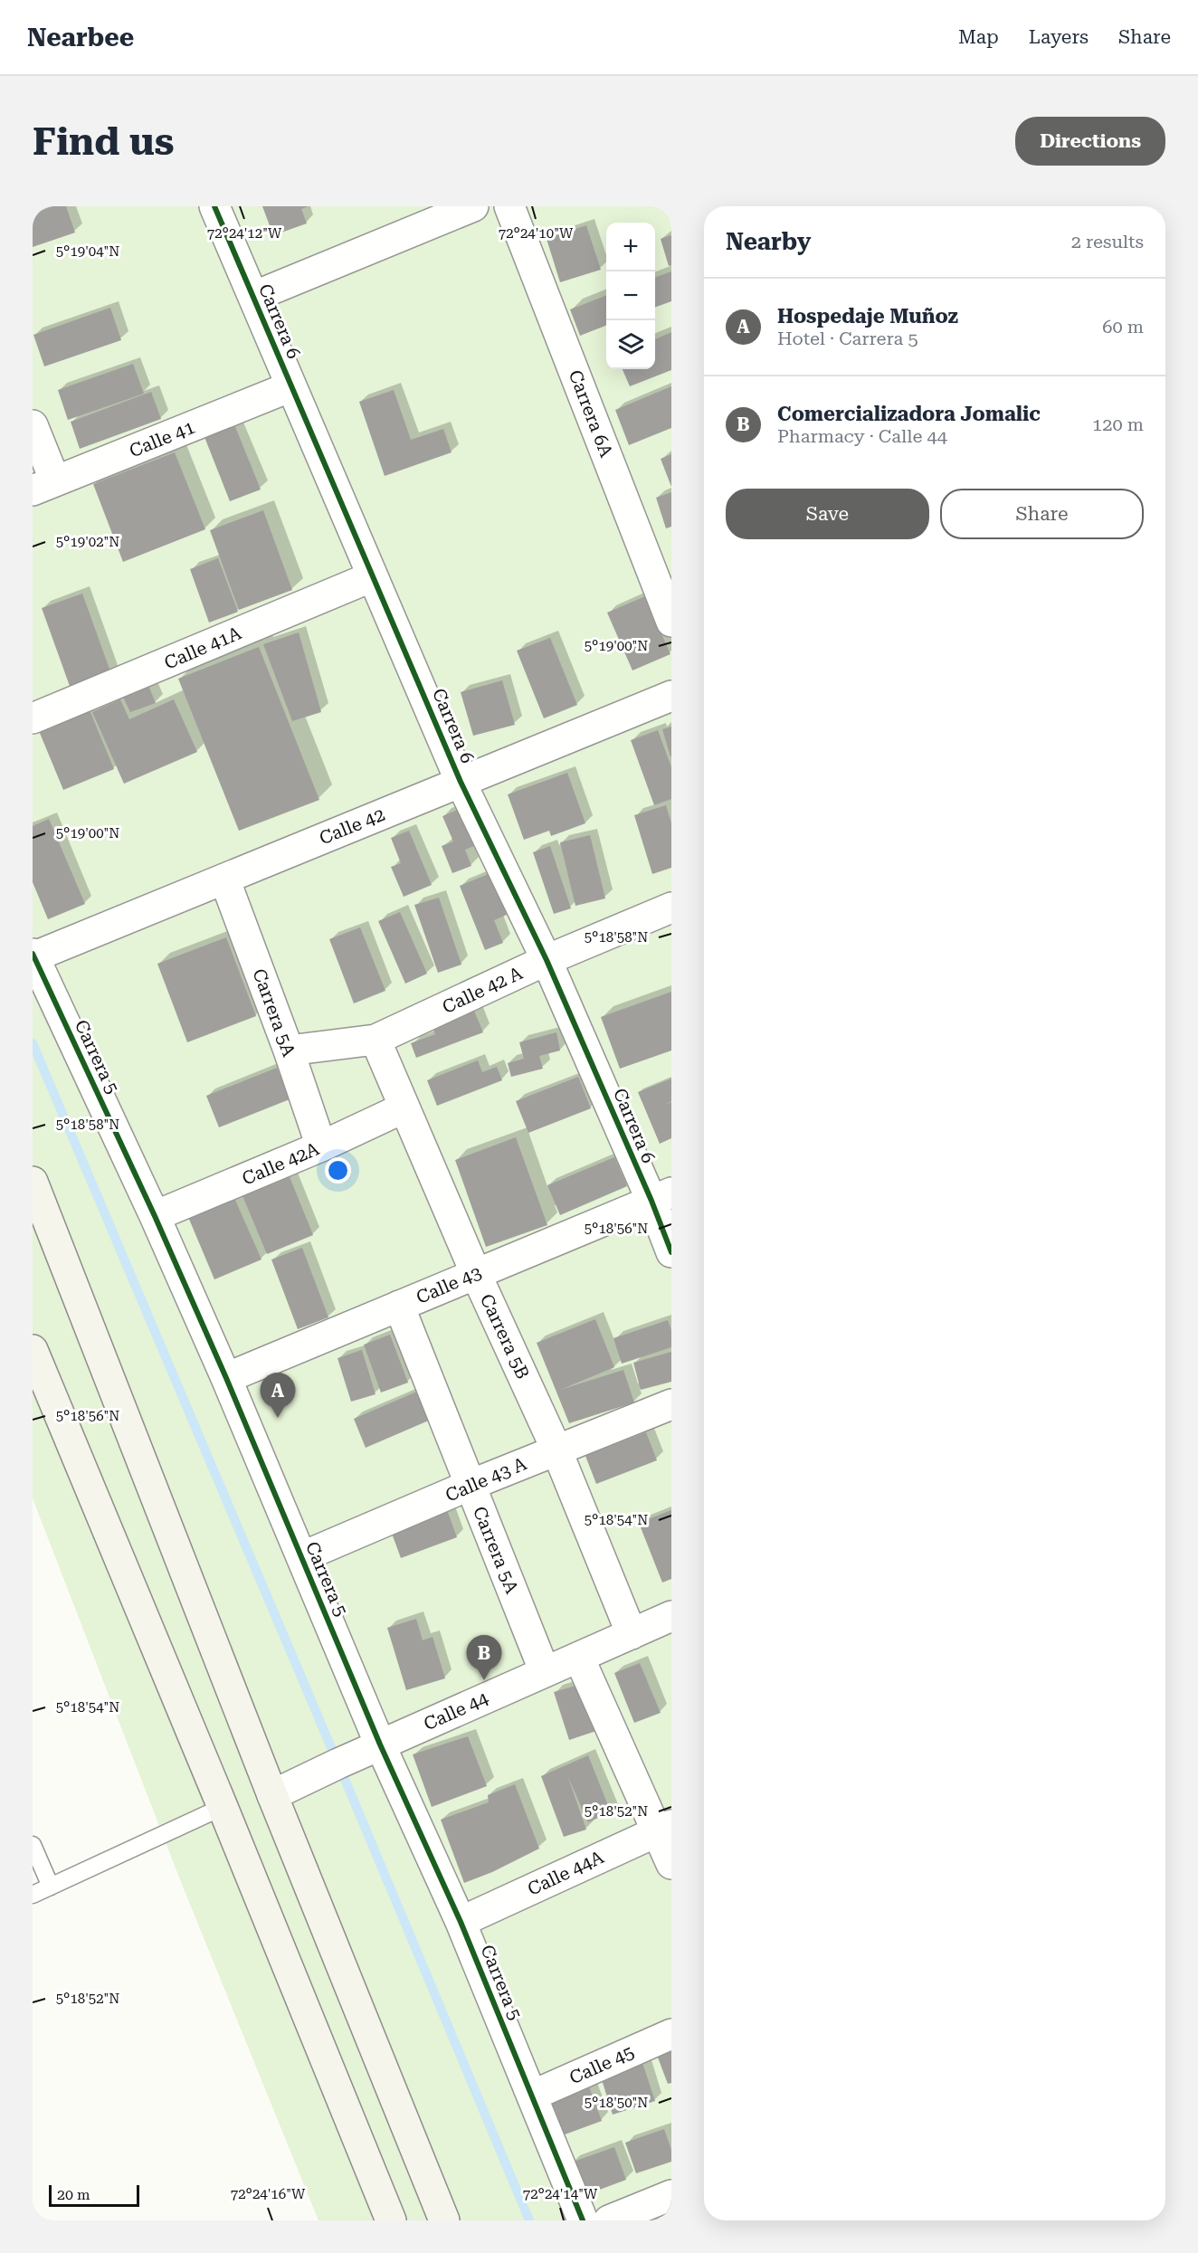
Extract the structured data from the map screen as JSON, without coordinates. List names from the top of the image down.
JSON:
{
  "streets": {
    "street": [
      "Carrera 6",
      "Carrera 6A",
      "Calle 41",
      "Calle 41A",
      "Calle 42",
      "Calle 42 A",
      "Carrera 5A",
      "Carrera 5",
      "Calle 42A",
      "Calle 43",
      "Carrera 5B",
      "Calle 43 A",
      "Calle 44",
      "Calle 44A",
      "Calle 45"
    ]
  },
  "crossings": [
    ["Carrera 6", "Calle 41"],
    ["Carrera 6", "Calle 41A"],
    ["Carrera 6", "Calle 42"],
    ["Carrera 6", "Calle 42 A"],
    ["Carrera 6", "Calle 43"],
    ["Calle 42", "Carrera 5A"],
    ["Calle 42", "Carrera 5"],
    ["Calle 42 A", "Carrera 5A"],
    ["Calle 42 A", "Carrera 5B"],
    ["Carrera 5A", "Calle 42A"],
    ["Carrera 5A", "Calle 43"],
    ["Carrera 5A", "Calle 43 A"],
    ["Carrera 5A", "Calle 44"],
    ["Carrera 5", "Calle 42A"],
    ["Carrera 5", "Calle 43"],
    ["Carrera 5", "Calle 43 A"],
    ["Carrera 5", "Calle 44"],
    ["Carrera 5", "Calle 44A"],
    ["Carrera 5", "Calle 45"],
    ["Calle 42A", "Carrera 5B"],
    ["Calle 43", "Carrera 5B"],
    ["Carrera 5B", "Calle 43 A"],
    ["Carrera 5B", "Calle 44"]
  ],
  "scale_bar": "20 m",
  "page": {
    "header": "Nearbee",
    "nav": ["Map", "Layers", "Share"],
    "buttons": [
      "Directions",
      ["Save", "Share"]
    ],
    "title": "Find us",
    "heading": ["Nearby", "2 results"],
    "map_buttons": ["+", "−"],
    "list": [
      {
        "mark": "A",
        "name": "Hospedaje Muñoz",
        "note": "Hotel · Carrera 5",
        "value": "60 m"
      },
      {
        "mark": "B",
        "name": "Comercializadora Jomalic",
        "note": "Pharmacy · Calle 44",
        "value": "120 m"
      }
    ],
    "pins": ["A", "B"],
    "scale": "20 m"
  },
  "coordinates": [
    "72°24'12\"W",
    "72°24'10\"W",
    "5°19'04\"N",
    "5°19'02\"N",
    "5°19'00\"N",
    "5°18'58\"N",
    "5°18'56\"N",
    "5°18'54\"N",
    "5°18'52\"N",
    "5°18'50\"N",
    "72°24'16\"W",
    "72°24'14\"W"
  ]
}
